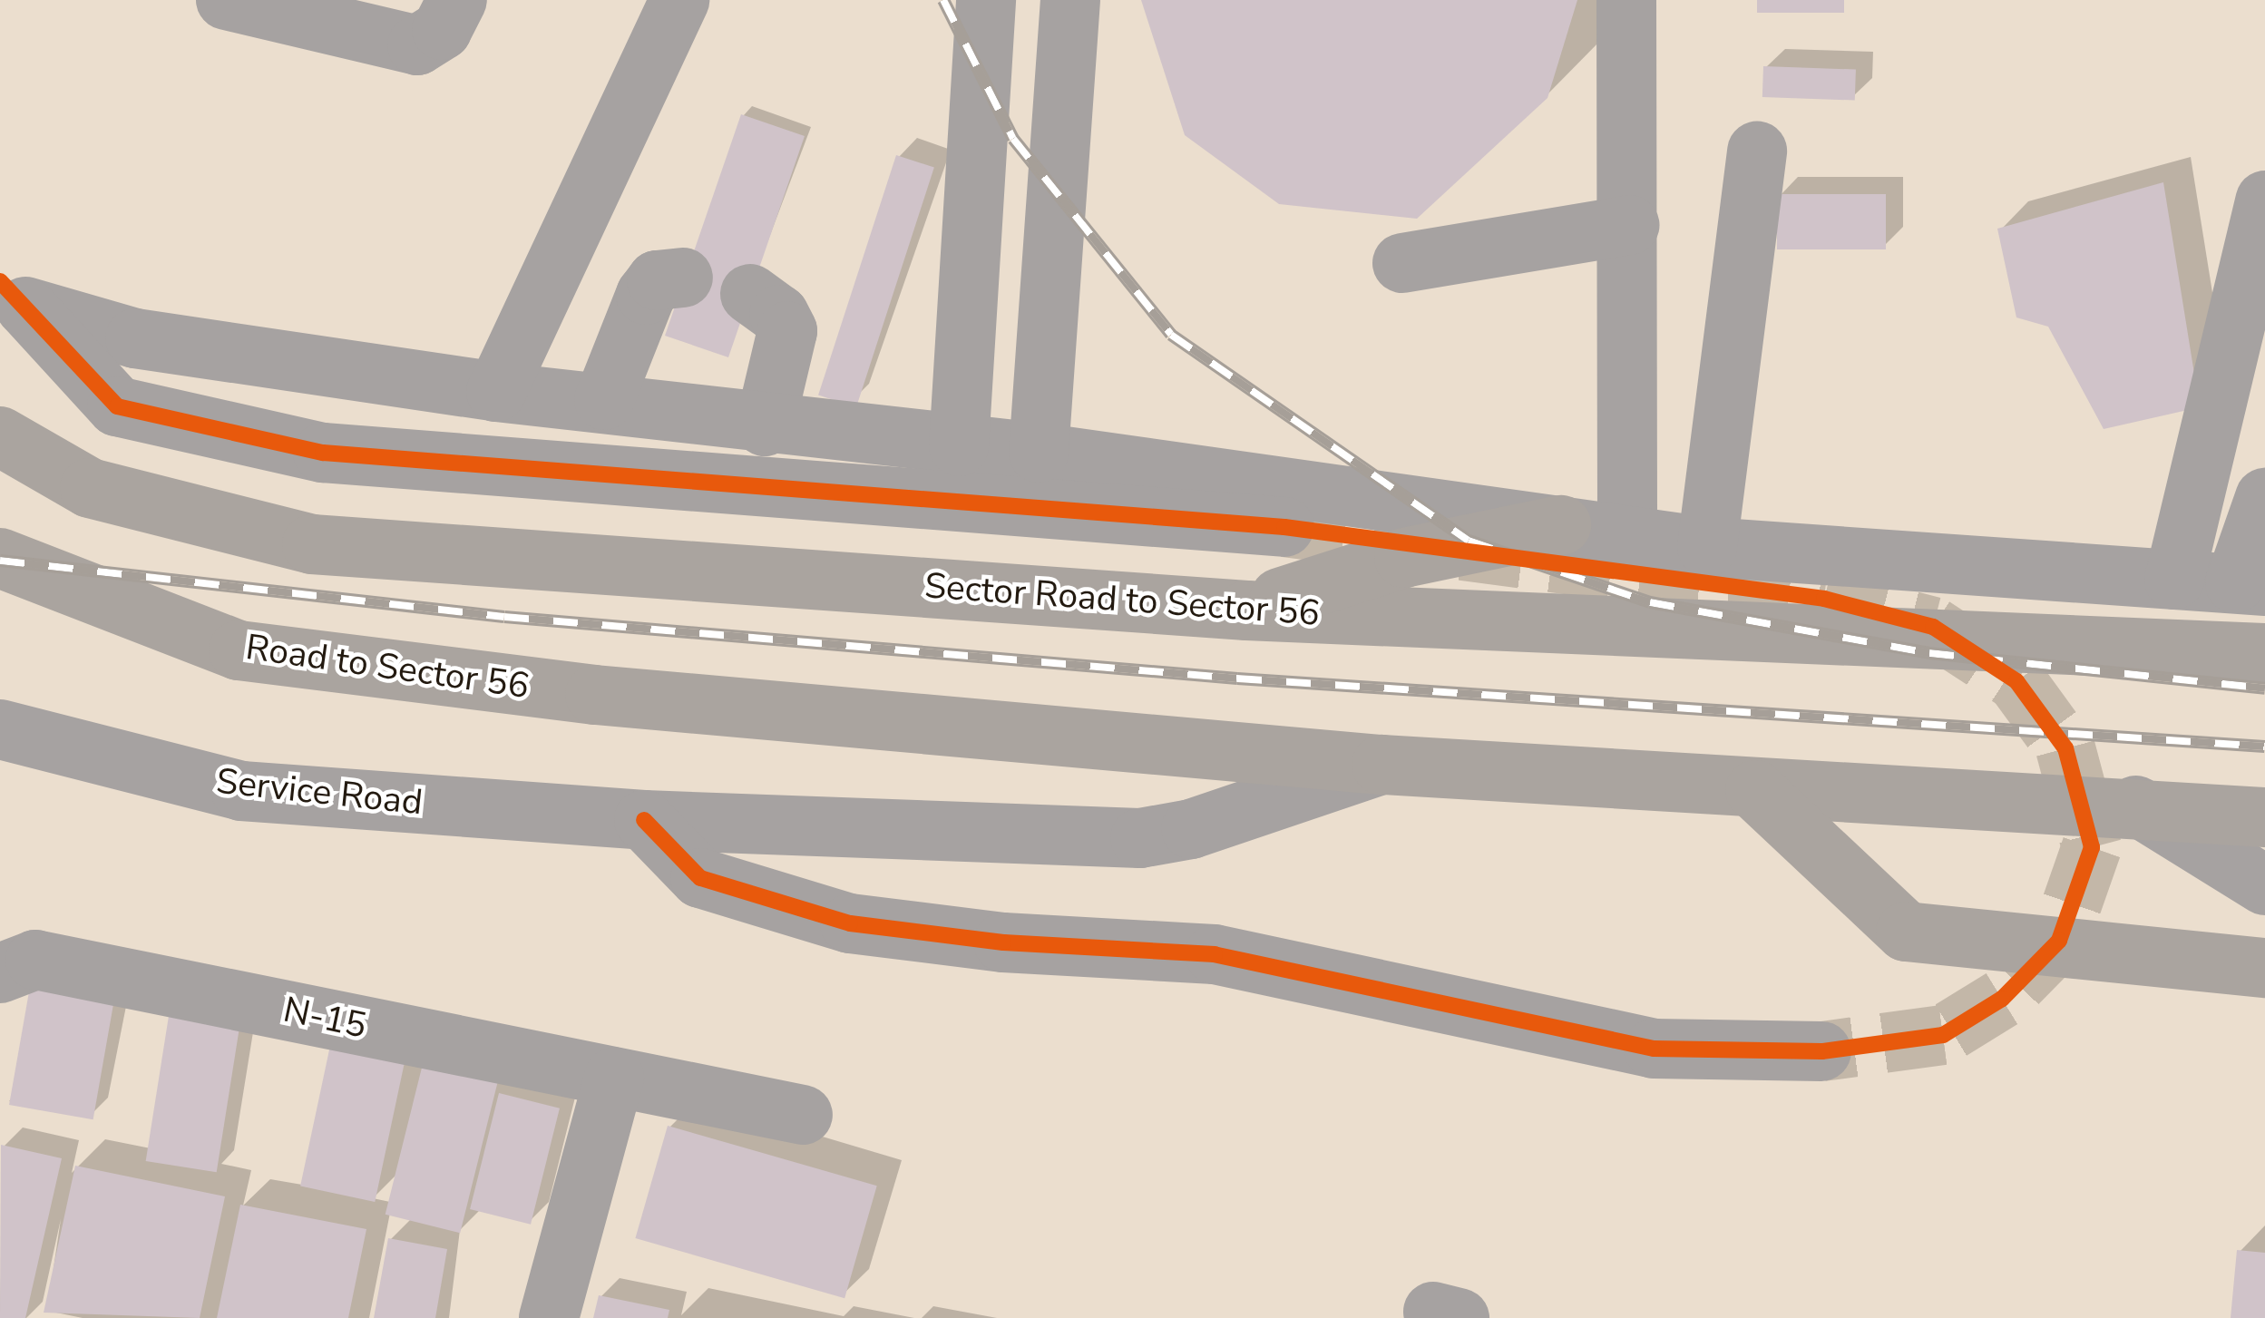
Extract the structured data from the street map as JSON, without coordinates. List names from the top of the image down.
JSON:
{
  "streets": {
    "main road": ["Sector Road to Sector 56", "Road to Sector 56"],
    "street": ["Service Road", "N-15"]
  },
  "crossings": [
    ["Road to Sector 56", "Service Road"]
  ]
}
